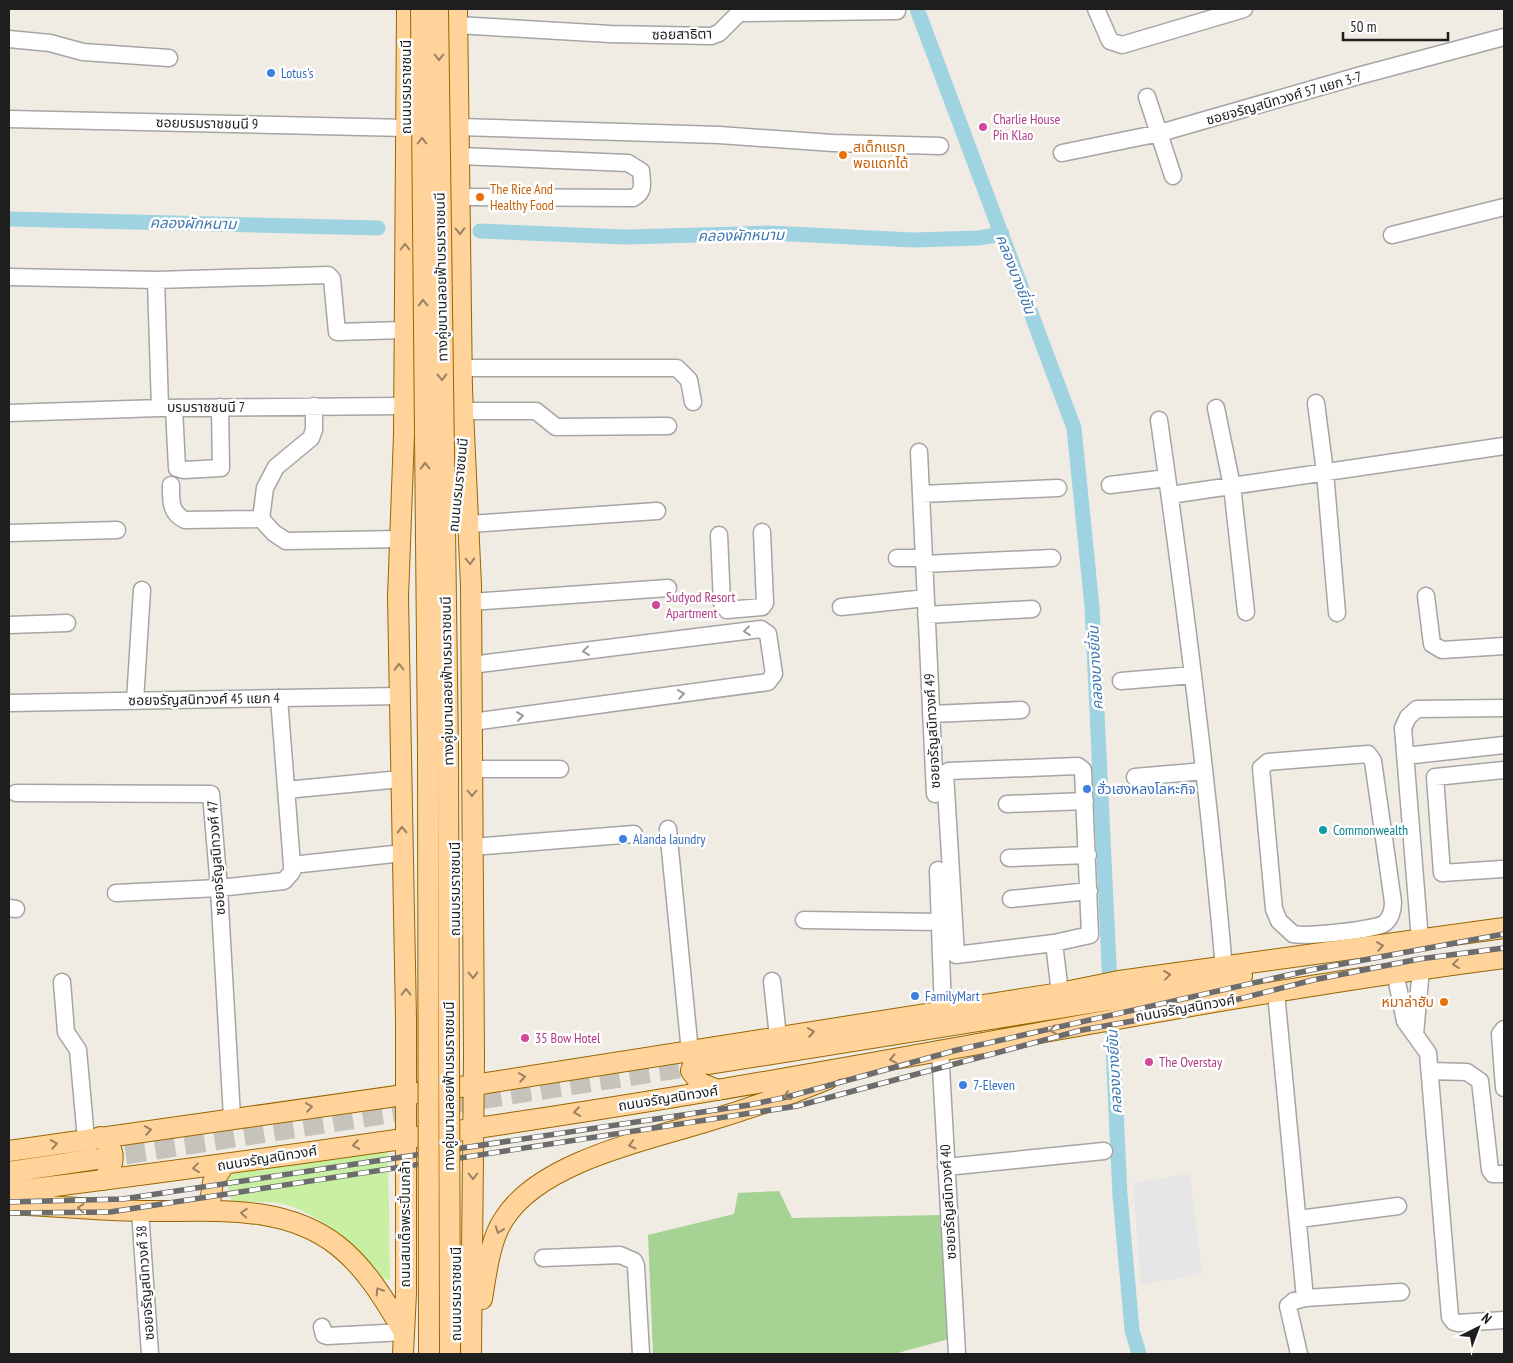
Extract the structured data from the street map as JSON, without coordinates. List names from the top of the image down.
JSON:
{
  "streets": {
    "main road": [
      "ถนนบรมราชชนนี",
      "ทางคู่ขนานลอยฟ้าบรมราชชนนี",
      "ถนนจรัญสนิทวงศ์",
      "ถนนสมเด็จพระปิ่นเกล้า"
    ],
    "street": [
      "ซอยสาธิตา",
      "ซอยจรัญสนิทวงศ์ 57 แยก 3-7",
      "ซอยบรมราชชนนี 9",
      "บรมราชชนนี 7",
      "ซอยจรัญสนิทวงศ์ 45 แยก 4",
      "ซอยจรัญสนิทวงศ์ 49",
      "ซอยจรัญสนิทวงศ์ 47",
      "ซอยจรัญสนิทวงศ์ 40",
      "ซอยจรัญสนิทวงศ์ 38"
    ]
  },
  "crossings": [
    ["ซอยสาธิตา", "ถนนบรมราชชนนี"],
    ["ถนนบรมราชชนนี", "ซอยบรมราชชนนี 9"],
    ["ถนนบรมราชชนนี", "ทางคู่ขนานลอยฟ้าบรมราชชนนี"],
    ["ถนนบรมราชชนนี", "บรมราชชนนี 7"],
    ["ถนนบรมราชชนนี", "ซอยจรัญสนิทวงศ์ 45 แยก 4"],
    ["ถนนบรมราชชนนี", "ถนนจรัญสนิทวงศ์"],
    ["ถนนบรมราชชนนี", "ถนนสมเด็จพระปิ่นเกล้า"],
    ["ทางคู่ขนานลอยฟ้าบรมราชชนนี", "ถนนสมเด็จพระปิ่นเกล้า"],
    ["ซอยจรัญสนิทวงศ์ 49", "ถนนจรัญสนิทวงศ์"],
    ["ซอยจรัญสนิทวงศ์ 47", "ถนนจรัญสนิทวงศ์"],
    ["ถนนจรัญสนิทวงศ์", "ซอยจรัญสนิทวงศ์ 40"],
    ["ถนนจรัญสนิทวงศ์", "ถนนสมเด็จพระปิ่นเกล้า"]
  ],
  "water": ["คลองผักหนาม", "คลองบางยี่ขัน"],
  "places": [
    "Lotus's",
    "Charlie House Pin Klao",
    "สเต็กแรก พอแดกได้",
    "The Rice And Healthy Food",
    "Sudyod Resort Apartment",
    "ฮั่วเฮงหลงโลหะกิจ",
    "Commonwealth",
    "Alanda laundry",
    "FamilyMart",
    "หมาล่าฮับ",
    "35 Bow Hotel",
    "The Overstay",
    "7-Eleven"
  ],
  "scale_bar": "50 m",
  "north": "top right"
}
